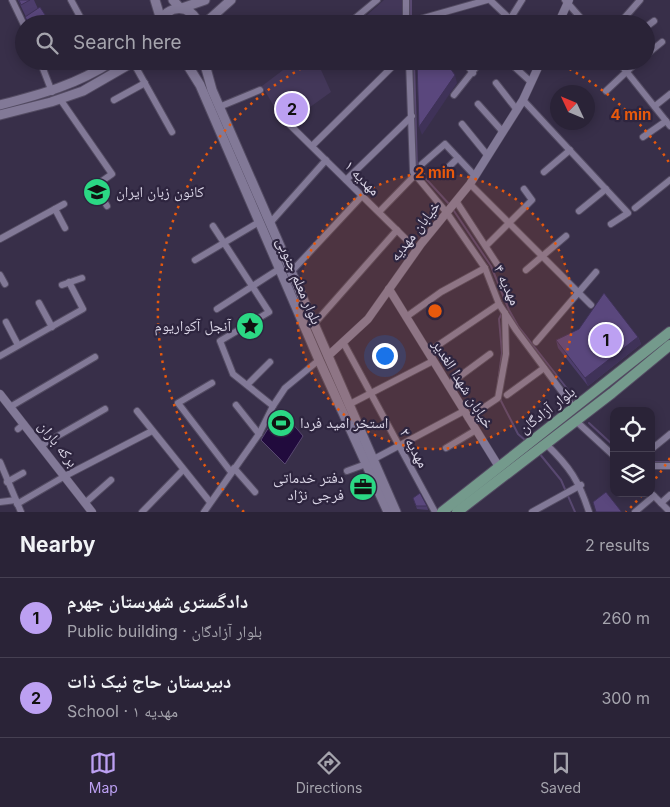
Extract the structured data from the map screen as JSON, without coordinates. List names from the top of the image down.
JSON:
{
  "streets": {
    "main road": ["بلوار معلم جنوبی", "بلوار آزادگان"],
    "street": [
      "مهدیه ۱",
      "خیابان مهدیه",
      "مهدیه ۴",
      "خیابان شهدا الغدیر",
      "برکه باران",
      "مهدیه ۲"
    ]
  },
  "crossings": [
    ["مهدیه ۱", "خیابان مهدیه"],
    ["خیابان مهدیه", "بلوار معلم جنوبی"],
    ["خیابان مهدیه", "مهدیه ۴"],
    ["خیابان مهدیه", "خیابان شهدا الغدیر"],
    ["خیابان مهدیه", "مهدیه ۲"],
    ["مهدیه ۴", "بلوار آزادگان"],
    ["خیابان شهدا الغدیر", "بلوار آزادگان"]
  ],
  "places": {
    "school or university": ["کانون زبان ایران"],
    "place": ["آنجل آکواریوم"],
    "sports": ["استخر امید فردا"],
    "office": ["دفتر خدماتی فرجی نژاد"]
  },
  "north": "top left",
  "page": {
    "search": "Search here",
    "pins": ["2", "1"],
    "heading": ["Nearby", "2 results"],
    "list": [
      {
        "mark": "1",
        "name": "دادگستری شهرستان جهرم",
        "note": "Public building · بلوار آزادگان",
        "value": "260 m"
      },
      {
        "mark": "2",
        "name": "دبیرستان حاج نیک ذات",
        "note": "School · مهدیه ۱",
        "value": "300 m"
      }
    ],
    "nav": ["Map", "Directions", "Saved"]
  },
  "rings": ["4 min", "2 min"]
}
